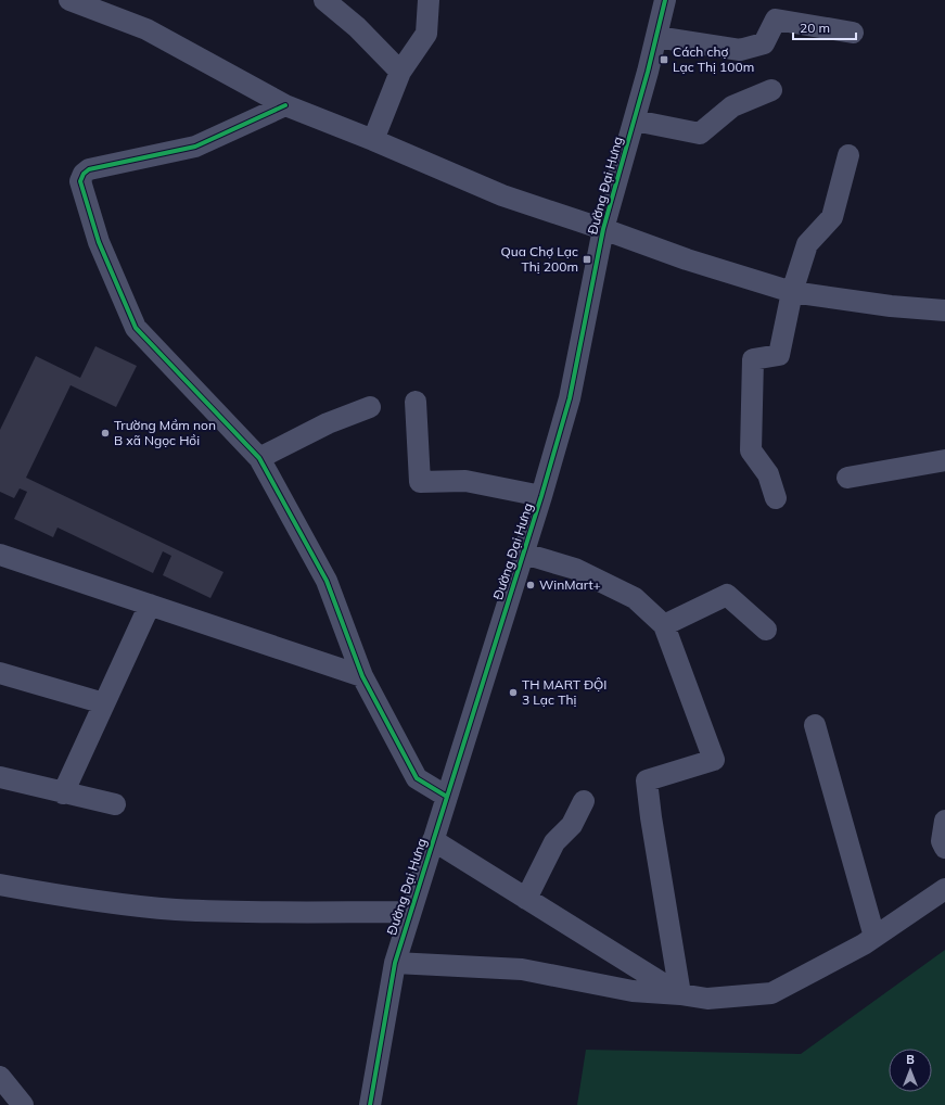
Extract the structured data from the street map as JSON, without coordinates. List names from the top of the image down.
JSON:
{
  "streets": {
    "street": ["Đường Đại Hưng"]
  },
  "places": {
    "transit": ["Cách chợ Lạc Thị 100m", "Qua Chợ Lạc Thị 200m"],
    "other": ["Trường Mầm non B xã Ngọc Hồi", "WinMart+", "TH MART ĐỘI 3 Lạc Thị"]
  },
  "scale_bar": "20 m",
  "north": "top"
}
